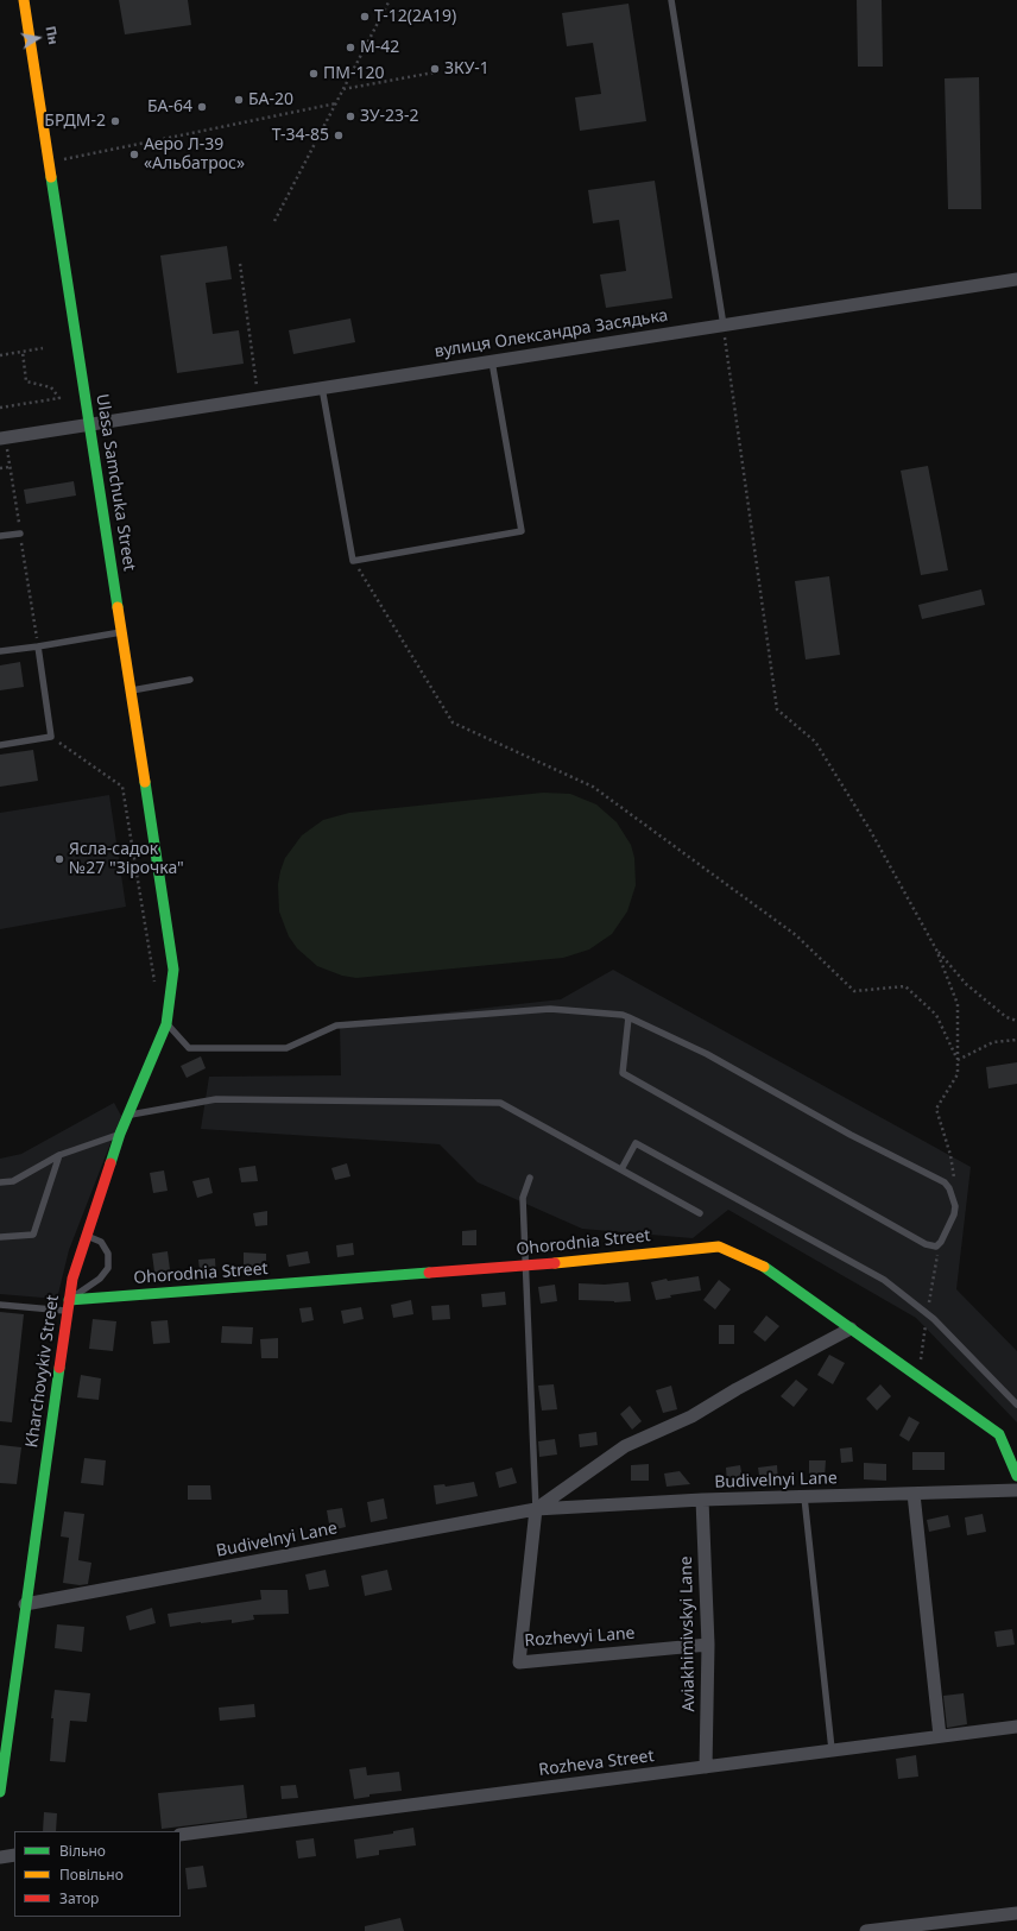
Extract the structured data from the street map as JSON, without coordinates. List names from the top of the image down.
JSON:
{
  "streets": {
    "street": [
      "вулиця Олександра Засядька",
      "Ulasa Samchuka Street",
      "Ohorodnia Street",
      "Kharchovykiv Street",
      "Budivelnyi Lane",
      "Aviakhimivskyi Lane",
      "Rozhevyi Lane",
      "Rozheva Street"
    ]
  },
  "crossings": [
    ["вулиця Олександра Засядька", "Ulasa Samchuka Street"],
    ["Ulasa Samchuka Street", "Kharchovykiv Street"],
    ["Ohorodnia Street", "Kharchovykiv Street"],
    ["Ohorodnia Street", "Budivelnyi Lane"],
    ["Kharchovykiv Street", "Budivelnyi Lane"],
    ["Budivelnyi Lane", "Aviakhimivskyi Lane"],
    ["Budivelnyi Lane", "Rozhevyi Lane"],
    ["Aviakhimivskyi Lane", "Rozhevyi Lane"],
    ["Aviakhimivskyi Lane", "Rozheva Street"]
  ],
  "places": [
    "Т-12(2А19)",
    "М-42",
    "ЗКУ-1",
    "ПМ-120",
    "БА-20",
    "БА-64",
    "ЗУ-23-2",
    "БРДМ-2",
    "Т-34-85",
    "Аеро Л-39 «Альбатрос»",
    "Ясла-садок №27 \"Зірочка\""
  ],
  "legend": ["Вільно", "Повільно", "Затор"],
  "north": "right"
}
